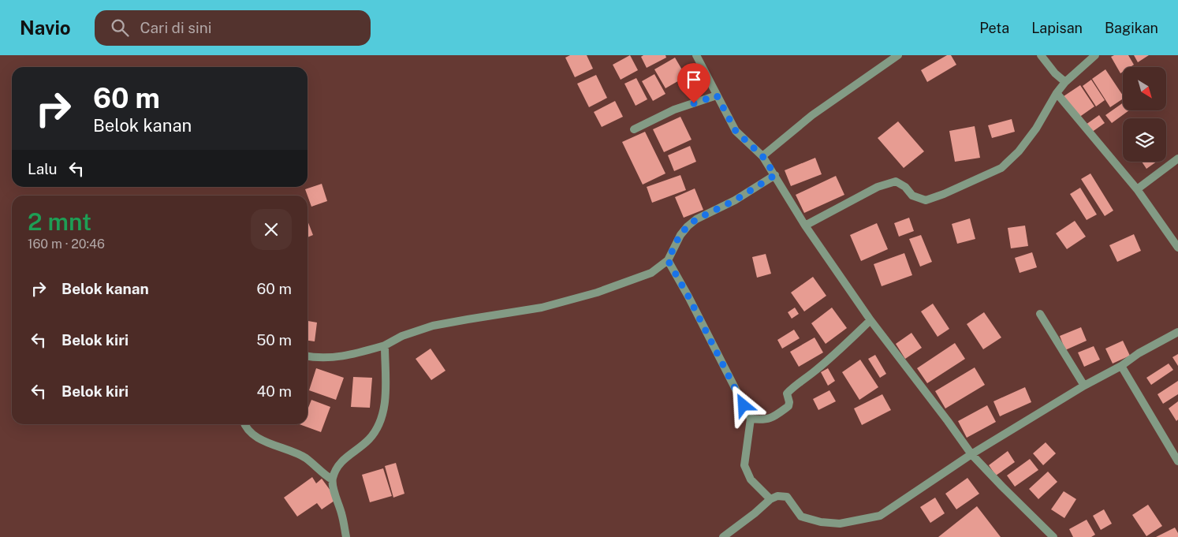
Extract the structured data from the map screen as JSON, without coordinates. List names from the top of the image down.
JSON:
{
  "north": "bottom right",
  "page": {
    "header": "Navio",
    "search": "Cari di sini",
    "nav": ["Peta", "Lapisan", "Bagikan"],
    "turn": ["60 m", "Belok kanan"],
    "then": "Lalu",
    "heading": ["2 mnt", "160 m · 20:46"],
    "list": [
      {
        "name": "Belok kanan",
        "value": "60 m"
      },
      {
        "name": "Belok kiri",
        "value": "50 m"
      },
      {
        "name": "Belok kiri",
        "value": "40 m"
      }
    ]
  }
}
